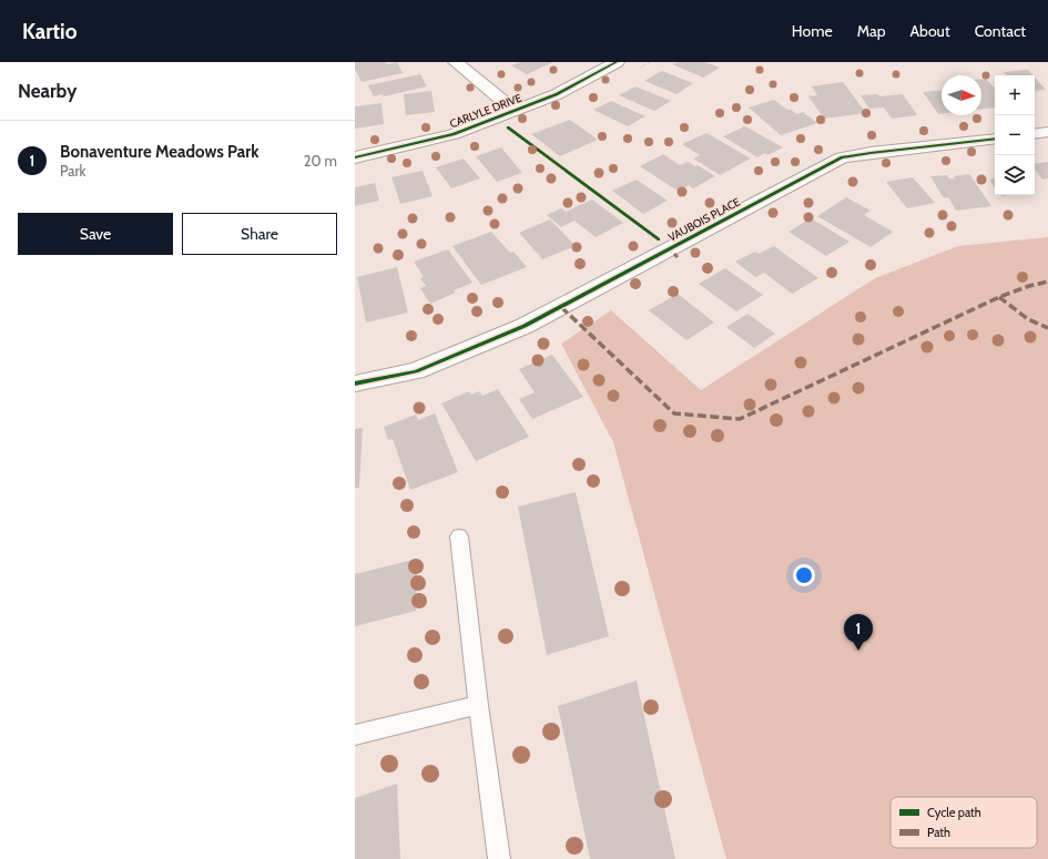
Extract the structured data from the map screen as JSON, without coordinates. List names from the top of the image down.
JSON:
{
  "streets": {
    "street": ["CARLYLE DRIVE", "VAUBOIS PLACE"]
  },
  "legend": ["Cycle path", "Path"],
  "north": "right",
  "page": {
    "header": "Kartio",
    "nav": [
      "Home",
      "Map",
      "About",
      "Contact"
    ],
    "heading": "Nearby",
    "map_buttons": ["+", "−"],
    "list": [
      {
        "mark": "1",
        "name": "Bonaventure Meadows Park",
        "note": "Park",
        "value": "20 m"
      }
    ],
    "buttons": ["Save", "Share"],
    "pins": "1"
  }
}
